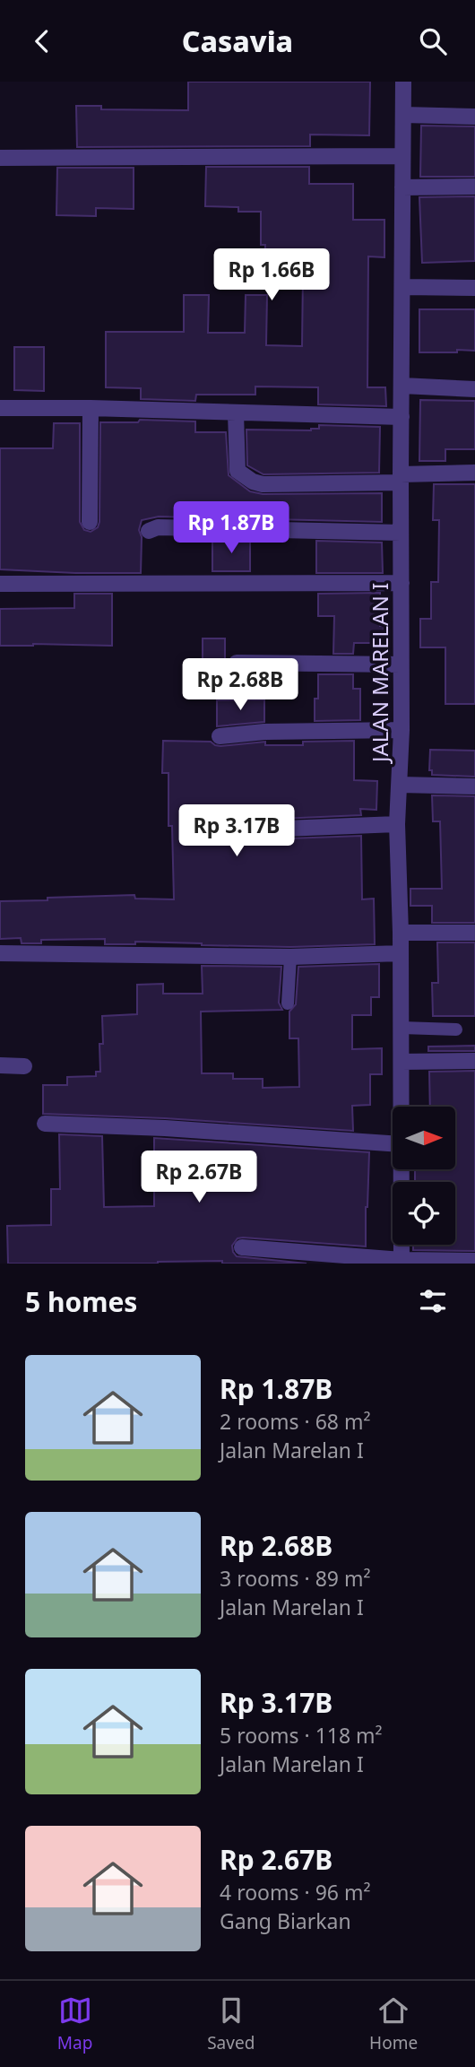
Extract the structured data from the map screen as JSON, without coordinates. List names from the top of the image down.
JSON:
{
  "streets": {
    "street": ["JALAN MARELAN I"]
  },
  "north": "right",
  "page": {
    "header": "Casavia",
    "price": [
      "Rp 1.66B",
      "Rp 1.87B",
      "Rp 2.68B",
      "Rp 3.17B",
      "Rp 2.67B"
    ],
    "heading": "5 homes",
    "list": [
      {
        "name": "Rp 1.87B",
        "note": "2 rooms · 68 m² · Jalan Marelan I"
      },
      {
        "name": "Rp 2.68B",
        "note": "3 rooms · 89 m² · Jalan Marelan I"
      },
      {
        "name": "Rp 3.17B",
        "note": "5 rooms · 118 m² · Jalan Marelan I"
      },
      {
        "name": "Rp 2.67B",
        "note": "4 rooms · 96 m² · Gang Biarkan"
      }
    ],
    "tabs": ["Map", "Saved", "Home"]
  }
}
